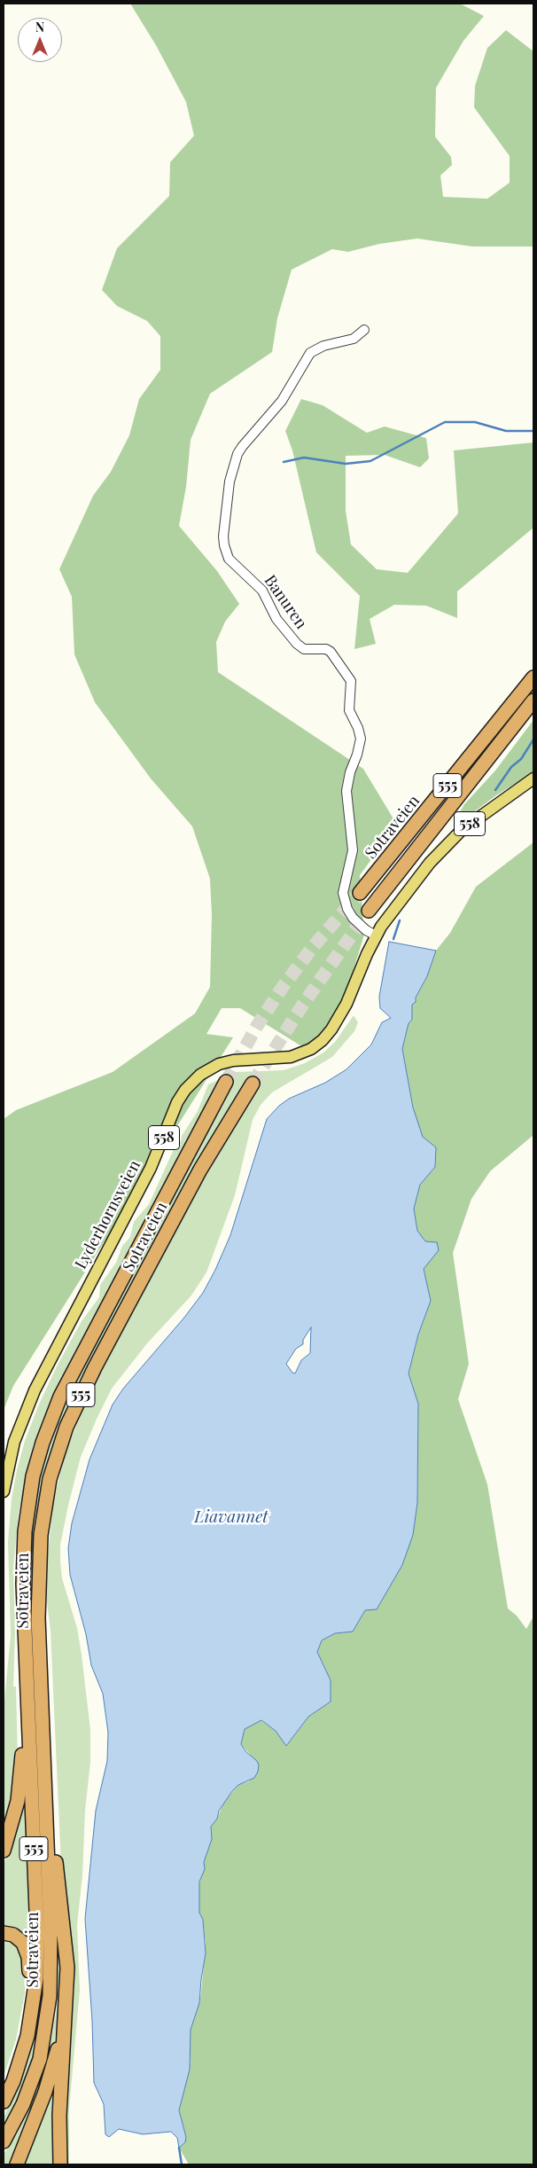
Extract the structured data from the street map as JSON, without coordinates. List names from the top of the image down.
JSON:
{
  "streets": {
    "highway": ["555", "Sotraveien"],
    "main road": ["558", "Lyderhornsveien"],
    "street": ["Banuren"]
  },
  "crossings": [
    ["Banuren", "Lyderhornsveien"],
    ["555", "Sotraveien"]
  ],
  "water": ["Liavannet"],
  "north": "top"
}
